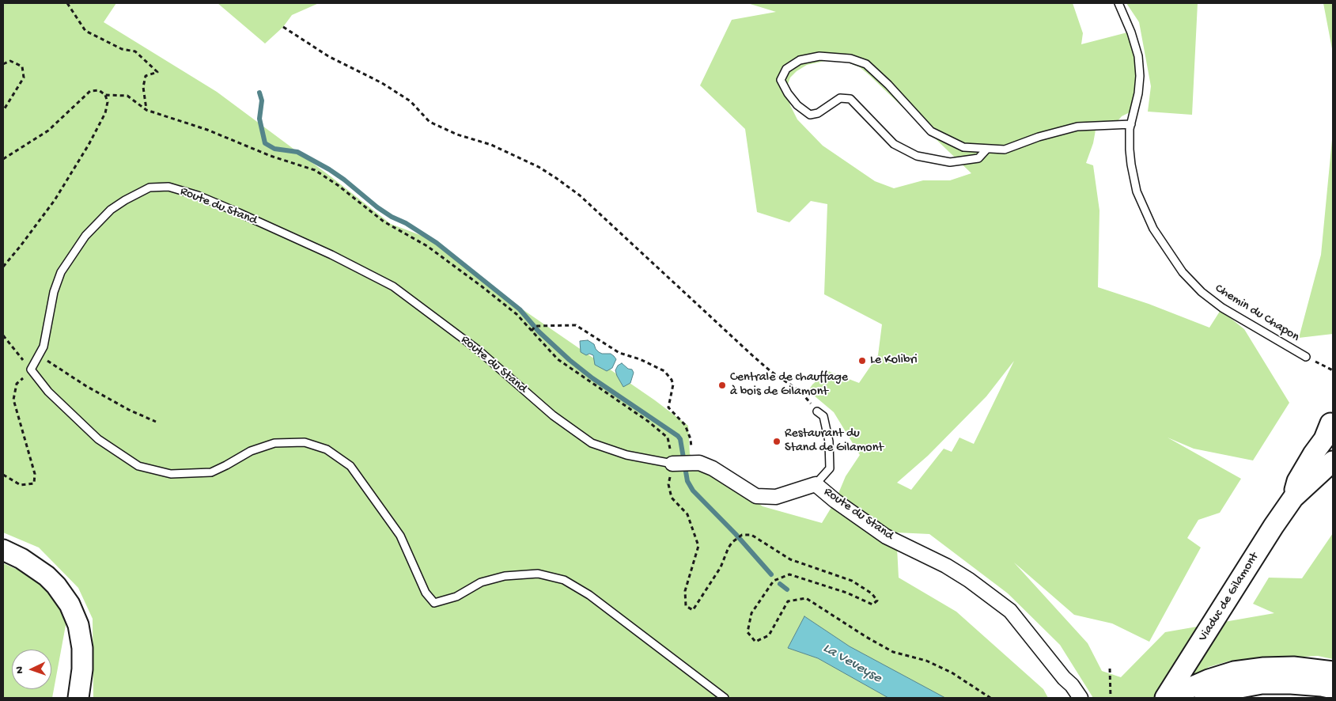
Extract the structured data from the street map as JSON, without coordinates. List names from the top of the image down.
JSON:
{
  "streets": {
    "street": ["Route du Stand", "Viaduc de Gilamont"],
    "lane": ["Chemin du Chapon"]
  },
  "water": ["La Veveyse"],
  "places": ["Le Kolibri", "Centrale de chauffage à bois de Gilamont", "Restaurant du Stand de Gilamont"],
  "north": "left"
}
